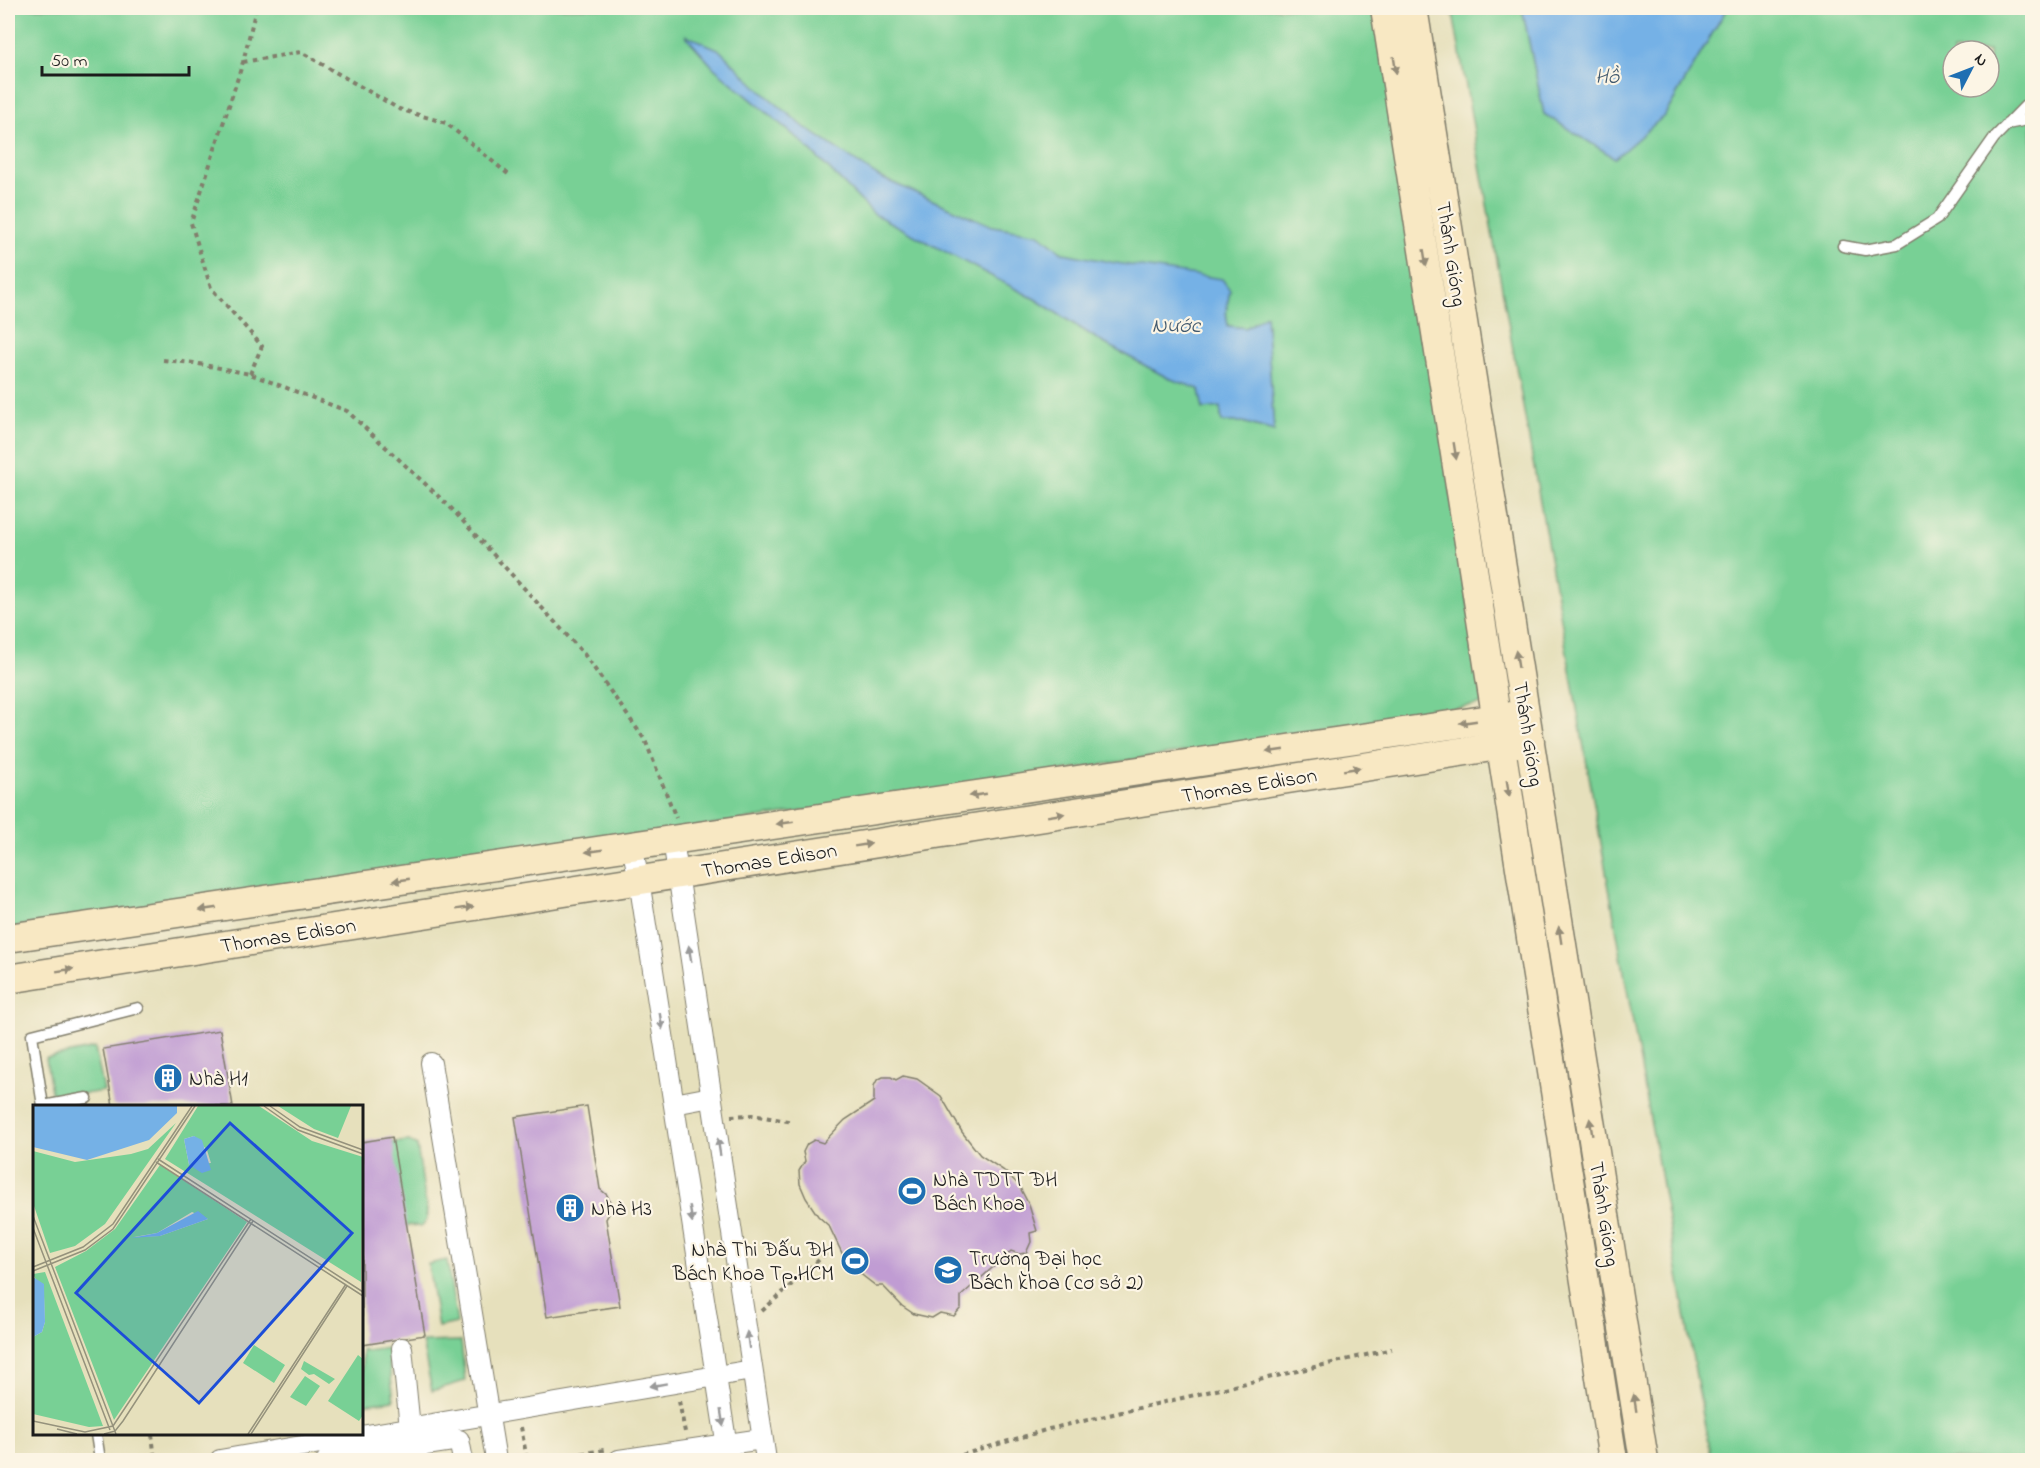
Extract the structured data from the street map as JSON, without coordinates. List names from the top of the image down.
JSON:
{
  "streets": {
    "street": ["Thánh Gióng", "Thomas Edison"]
  },
  "crossings": [
    ["Thánh Gióng", "Thomas Edison"]
  ],
  "water": ["Hồ", "Nước"],
  "places": {
    "building": ["Nhà H1", "Nhà H3"],
    "sports": ["Nhà TDTT ĐH Bách Khoa", "Nhà Thi Đấu ĐH Bách Khoa Tp.HCM"],
    "school or university": ["Trường Đại học Bách khoa (cơ sở 2)"]
  },
  "scale_bar": "50 m",
  "north": "top right"
}
